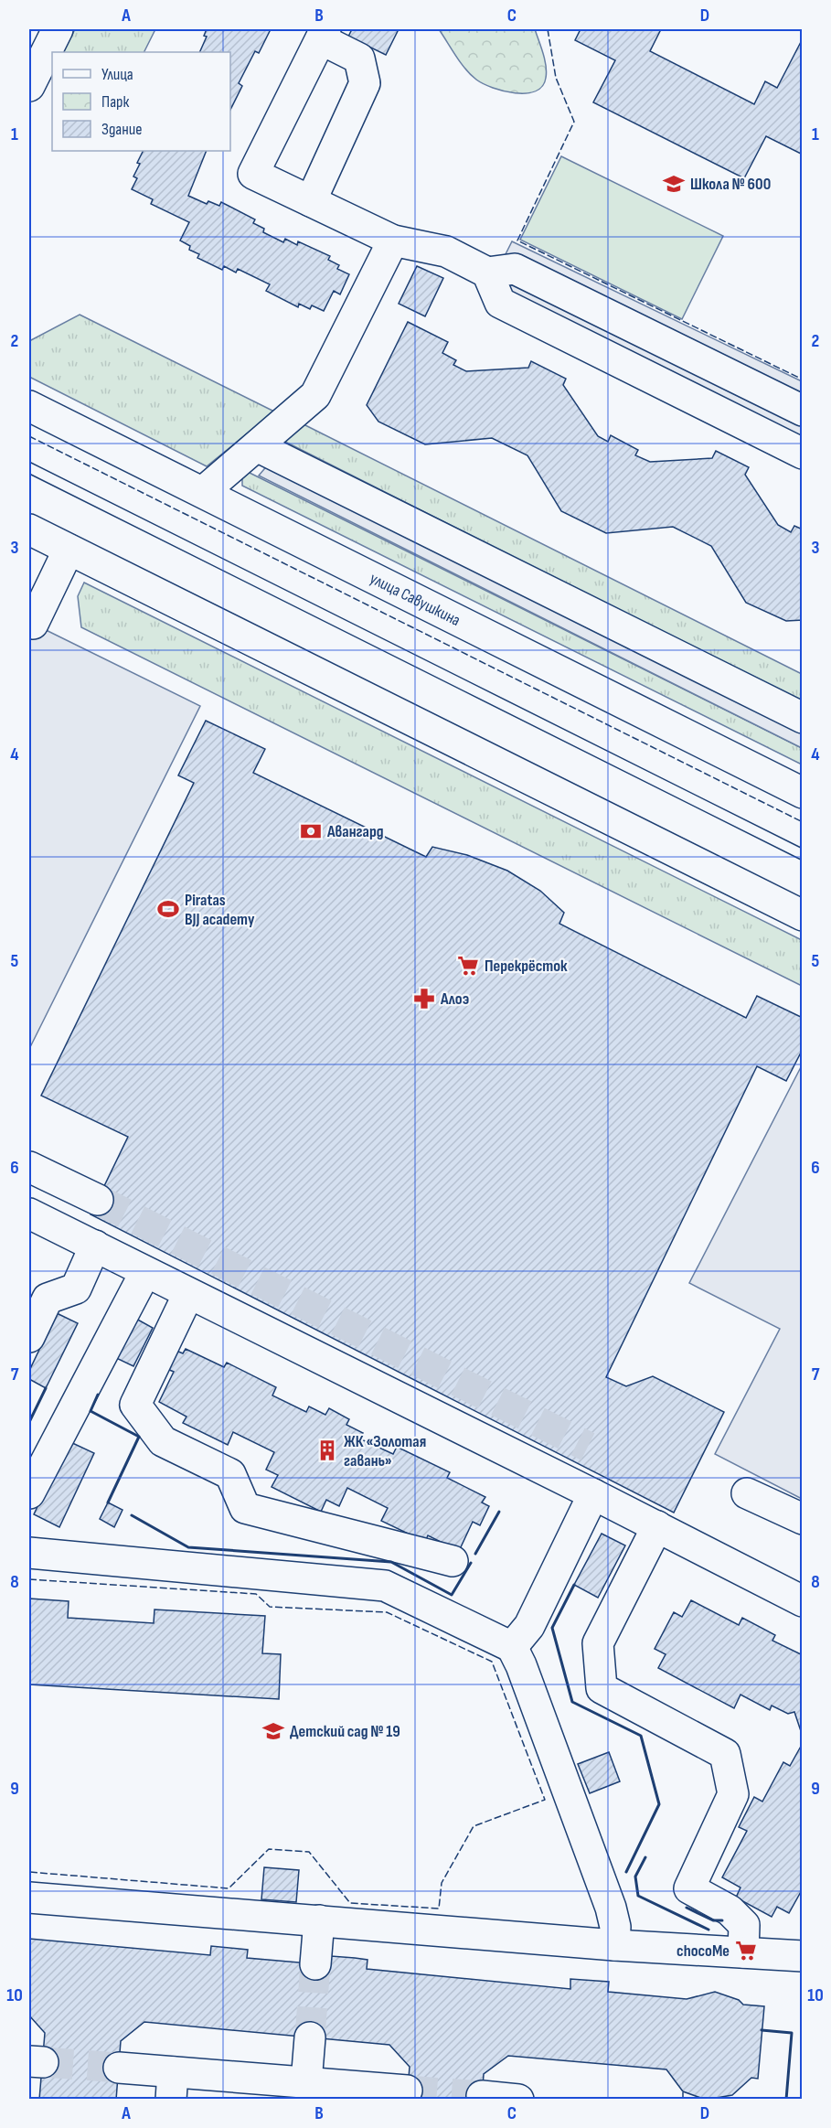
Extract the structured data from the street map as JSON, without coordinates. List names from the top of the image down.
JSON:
{
  "streets": {
    "main road": ["улица Савушкина"]
  },
  "places": {
    "school or university": ["Школа № 600", "Детский сад № 19"],
    "bank": ["Авангард"],
    "sports": ["Piratas BJJ academy"],
    "supermarket": ["Перекрёсток", "chocoMe"],
    "pharmacy": ["Алоэ"],
    "building": ["ЖК «Золотая гавань»"]
  },
  "legend": ["Улица", "Парк", "Здание"],
  "grid": {
    "columns": [
      "A",
      "B",
      "C",
      "D"
    ],
    "rows": [
      "1",
      "2",
      "3",
      "4",
      "5",
      "6",
      "7",
      "8",
      "9",
      "10"
    ]
  }
}
